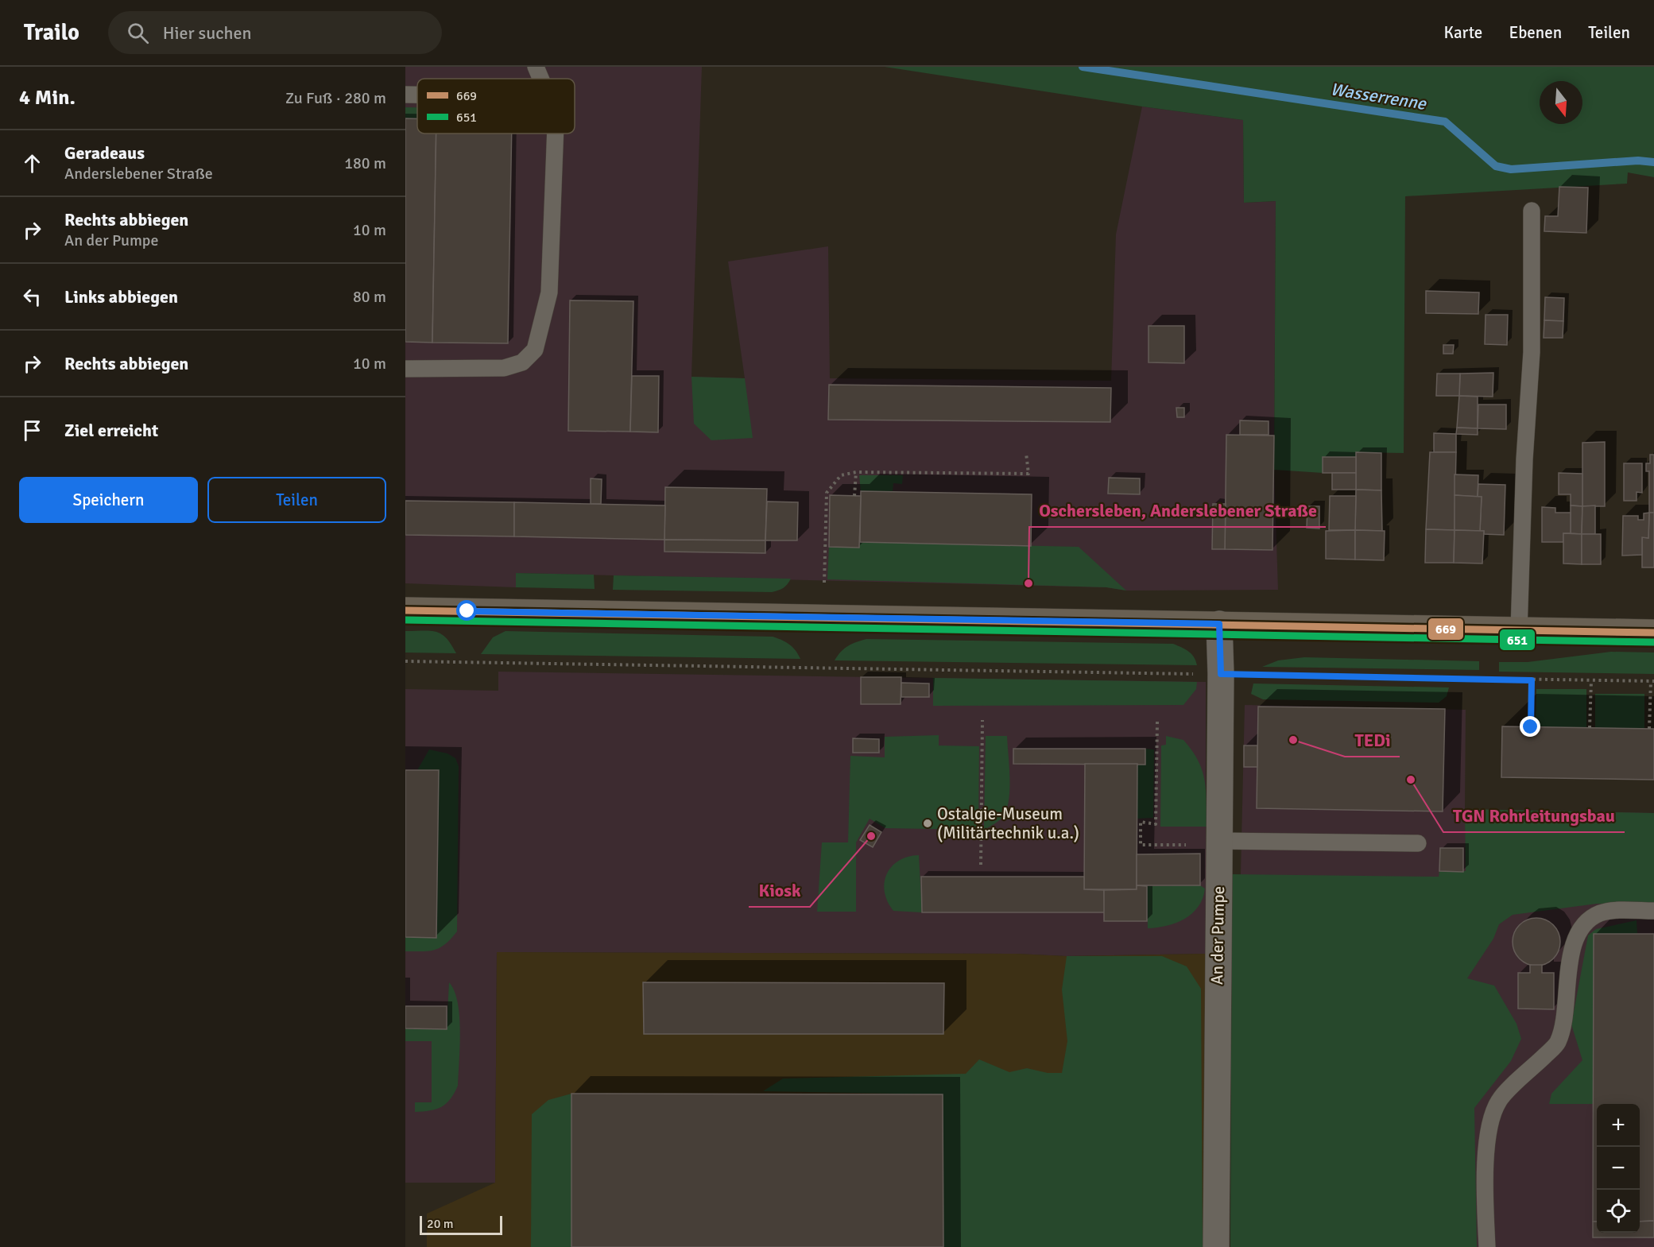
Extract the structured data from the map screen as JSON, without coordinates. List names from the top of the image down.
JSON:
{
  "streets": {
    "street": ["An der Pumpe"]
  },
  "water": ["Wasserrenne"],
  "places": [
    "Oschersleben, Anderslebener Straße",
    "TEDi",
    "TGN Rohrleitungsbau",
    "Ostalgie-Museum (Militärtechnik u.a.)",
    "Kiosk"
  ],
  "lines": ["transit line 669", "transit line 651"],
  "legend": ["669", "651"],
  "scale_bar": "20 m",
  "north": "bottom",
  "page": {
    "header": "Trailo",
    "search": "Hier suchen",
    "nav": ["Karte", "Ebenen", "Teilen"],
    "heading": ["4 Min.", "Zu Fuß · 280 m"],
    "list": [
      ["Geradeaus", "Anderslebener Straße", "180 m"],
      ["Rechts abbiegen", "An der Pumpe", "10 m"],
      ["Links abbiegen", "80 m"],
      ["Rechts abbiegen", "10 m"],
      "Ziel erreicht"
    ],
    "buttons": ["Speichern", "Teilen"],
    "map_buttons": ["+", "−"],
    "scale": "20 m"
  }
}
